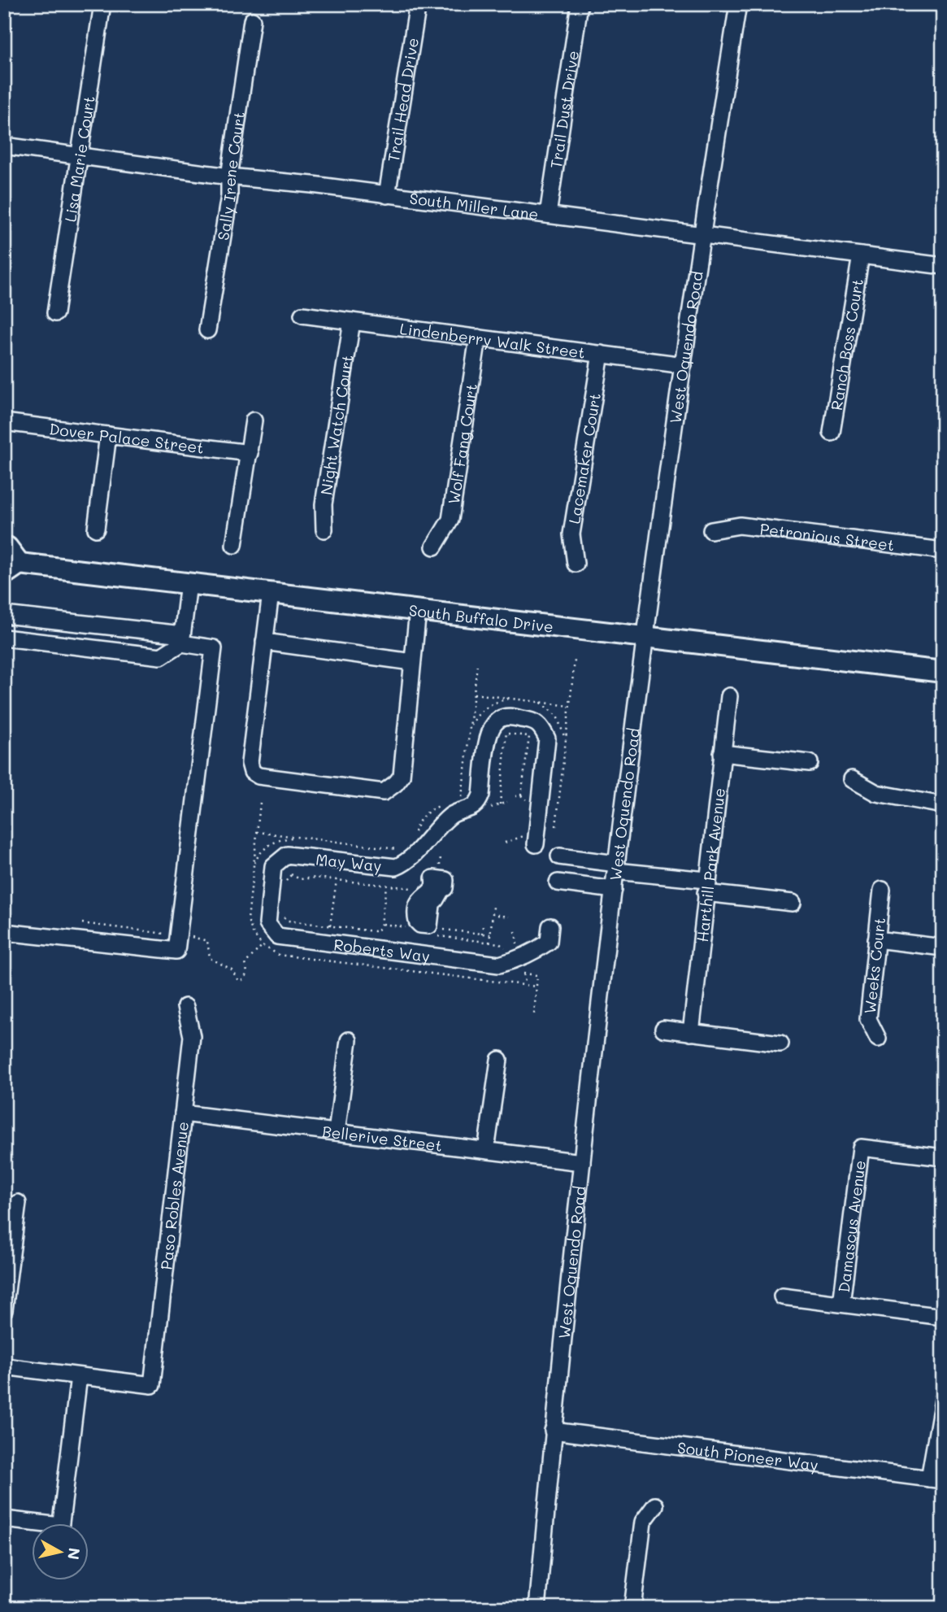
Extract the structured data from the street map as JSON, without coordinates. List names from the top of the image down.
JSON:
{
  "streets": {
    "main road": ["South Buffalo Drive"],
    "street": [
      "Trail Head Drive",
      "Trail Dust Drive",
      "Lisa Marie Court",
      "Sally Irene Court",
      "South Miller Lane",
      "Lindenberry Walk Street",
      "Ranch Boss Court",
      "West Oquendo Road",
      "Night Watch Court",
      "Dover Palace Street",
      "Wolf Fang Court",
      "Lacemaker Court",
      "Petronious Street",
      "May Way",
      "Harthill Park Avenue",
      "Roberts Way",
      "Weeks Court",
      "Bellerive Street",
      "Paso Robles Avenue",
      "Damascus Avenue",
      "South Pioneer Way"
    ]
  },
  "crossings": [
    ["Trail Head Drive", "South Miller Lane"],
    ["Trail Dust Drive", "South Miller Lane"],
    ["Lisa Marie Court", "South Miller Lane"],
    ["Sally Irene Court", "South Miller Lane"],
    ["South Miller Lane", "Ranch Boss Court"],
    ["South Miller Lane", "West Oquendo Road"],
    ["Lindenberry Walk Street", "West Oquendo Road"],
    ["Lindenberry Walk Street", "Night Watch Court"],
    ["Lindenberry Walk Street", "Wolf Fang Court"],
    ["Lindenberry Walk Street", "Lacemaker Court"],
    ["West Oquendo Road", "South Buffalo Drive"],
    ["West Oquendo Road", "Bellerive Street"],
    ["West Oquendo Road", "South Pioneer Way"],
    ["May Way", "Roberts Way"],
    ["Bellerive Street", "Paso Robles Avenue"]
  ],
  "north": "right"
}
